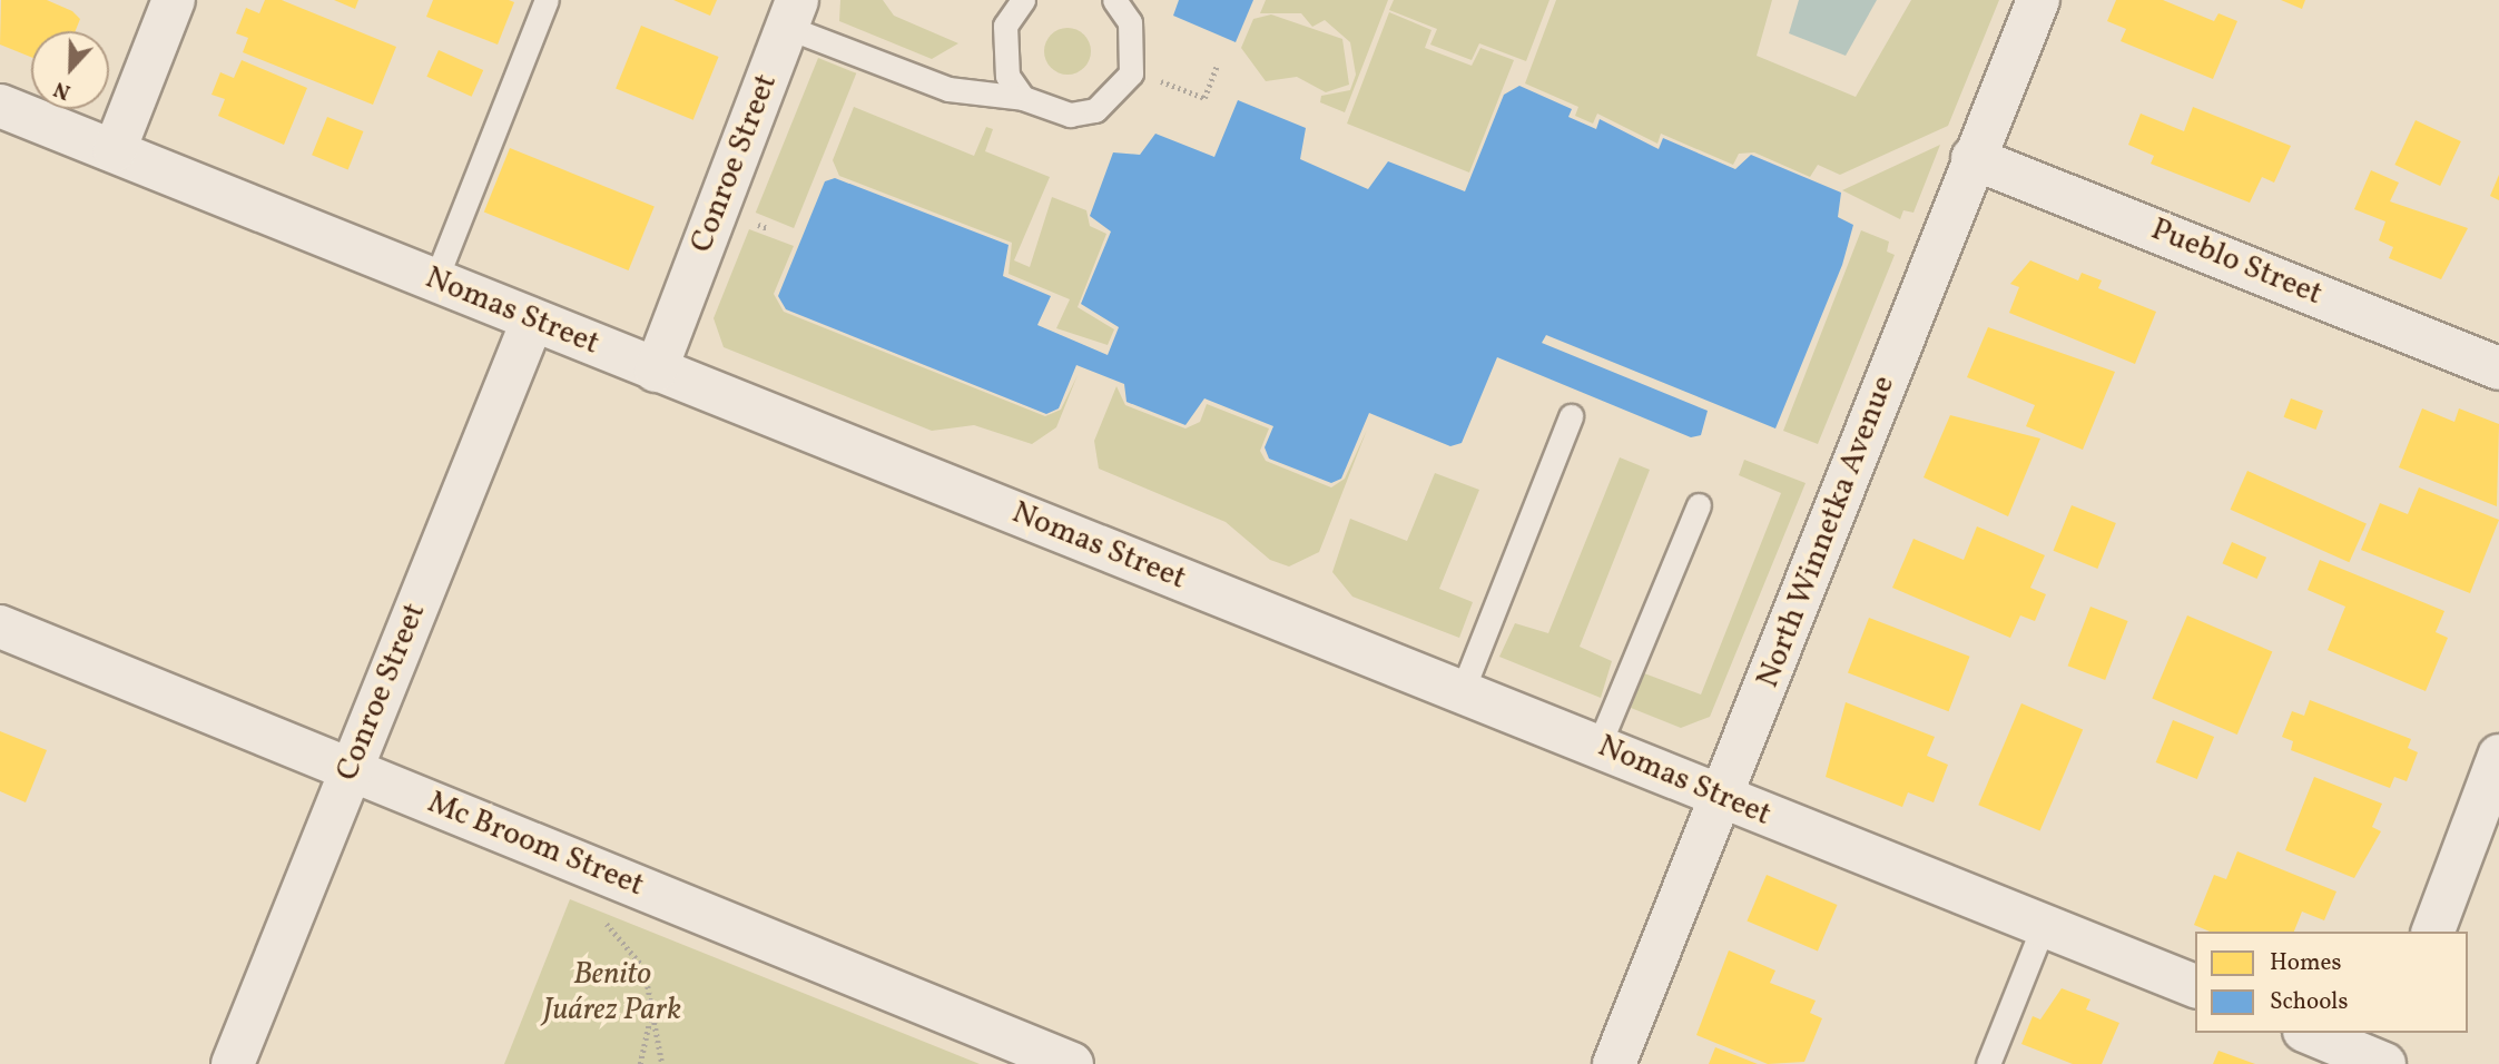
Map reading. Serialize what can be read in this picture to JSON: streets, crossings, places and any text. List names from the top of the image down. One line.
{"streets":{"street":["Conroe Street","Pueblo Street","Nomas Street","North Winnetka Avenue","Mc Broom Street"]},"crossings":[["Conroe Street","Nomas Street"],["Conroe Street","Mc Broom Street"],["Pueblo Street","North Winnetka Avenue"],["Nomas Street","North Winnetka Avenue"]],"parks":["Benito Juárez Park"],"legend":["Homes","Schools"],"north":"bottom"}
